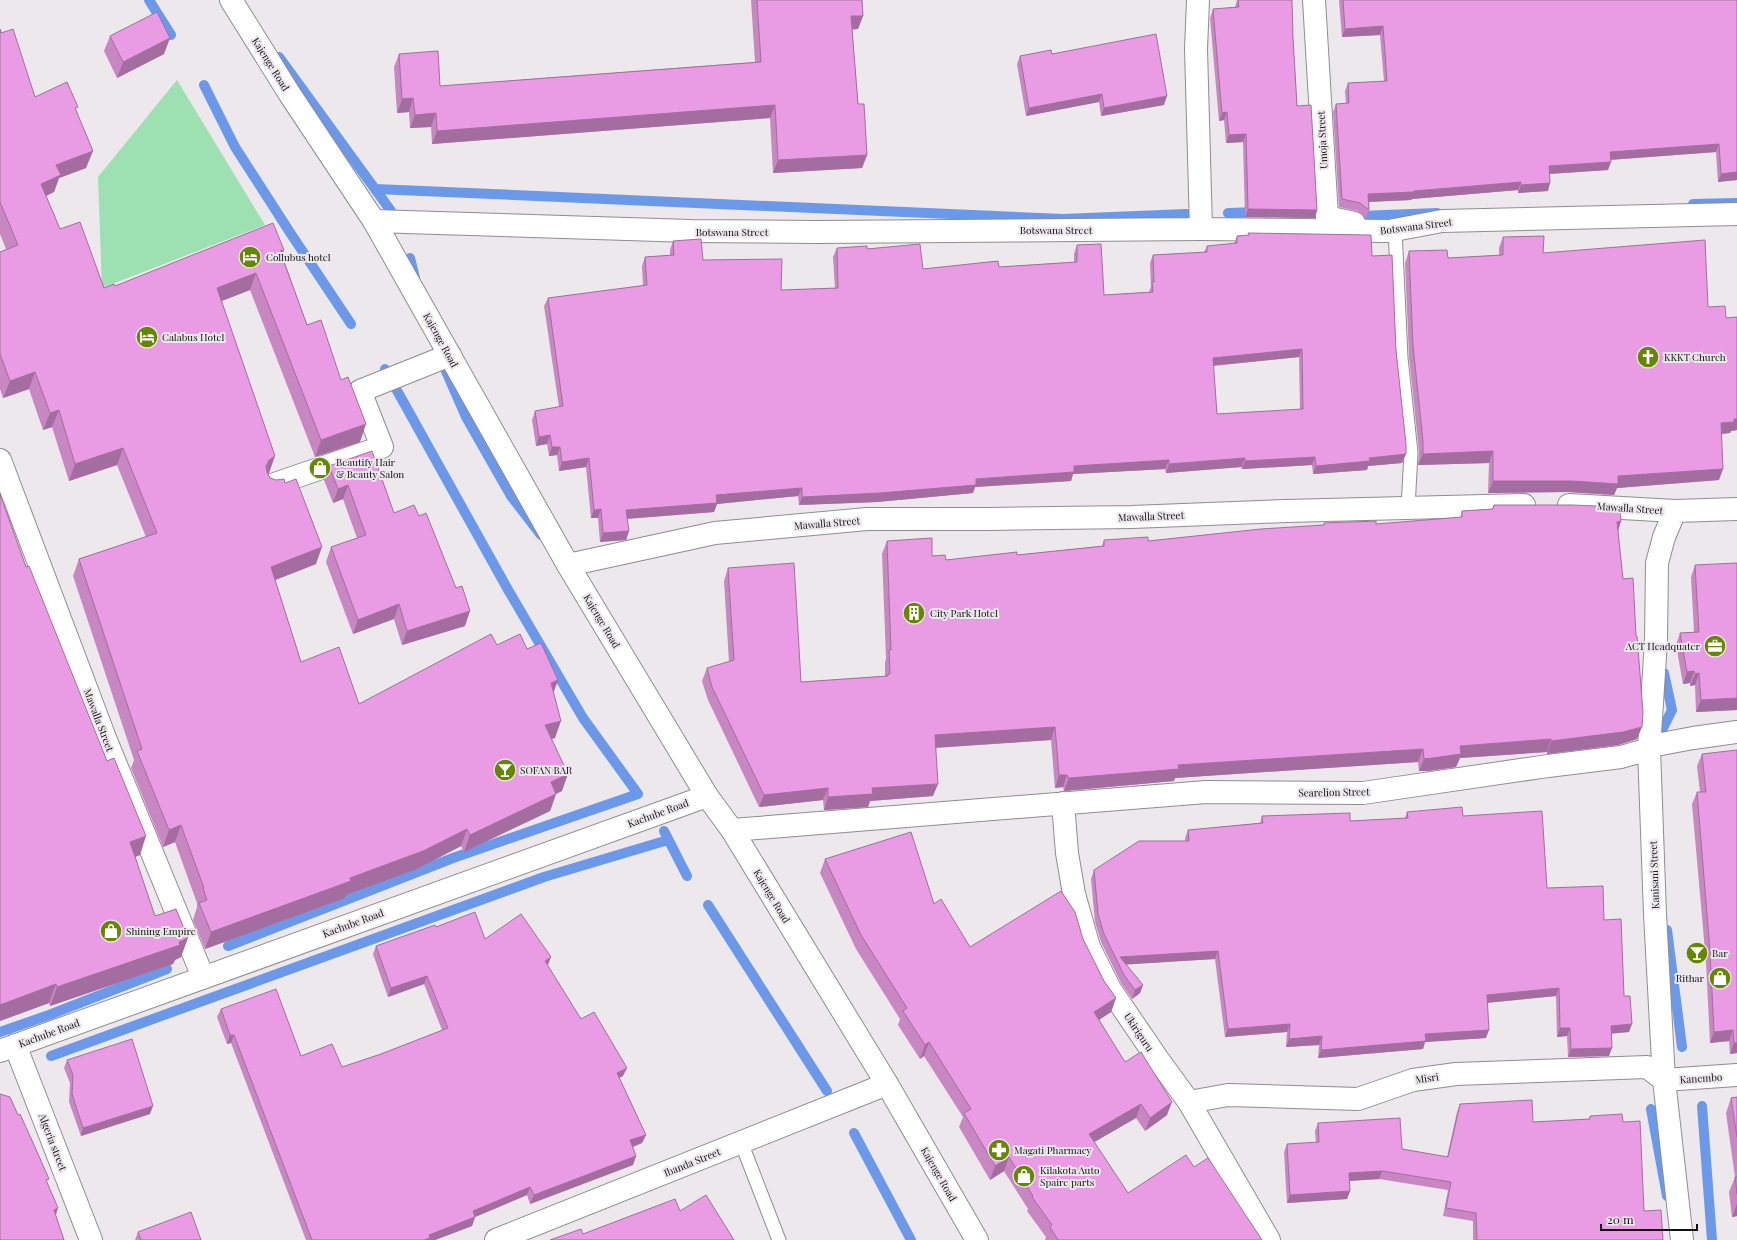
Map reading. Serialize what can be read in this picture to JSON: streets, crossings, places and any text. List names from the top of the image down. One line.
{"streets":{"street":["Kajenge Road","Umoja Street","Botswana Street","Mawalla Street","Searelion Street","Kachube Road","Kanisani Street","Ukiriguru","Misri","Kanembo","Algeria street","Ibanda Street"]},"crossings":[["Kajenge Road","Botswana Street"],["Kajenge Road","Mawalla Street"],["Kajenge Road","Searelion Street"],["Kajenge Road","Kachube Road"],["Kajenge Road","Ibanda Street"],["Umoja Street","Botswana Street"],["Mawalla Street","Kachube Road"],["Mawalla Street","Kanisani Street"],["Searelion Street","Kanisani Street"],["Searelion Street","Ukiriguru"],["Kachube Road","Algeria street"],["Kanisani Street","Misri"],["Kanisani Street","Kanembo"],["Ukiriguru","Misri"],["Misri","Kanembo"]],"places":{"hotel":["Collubus hotel","Calabus Hotel"],"church":["KKKT Church"],"shop":["Beautify Hair & Beauty Salon","Shining Empire","Rithar","Kilakota Auto Spaire parts"],"building":["City Park Hotel"],"office":["ACT Headquater"],"bar":["SOFAN BAR","Bar"],"pharmacy":["Magati Pharmacy"]},"scale_bar":"20 m"}
